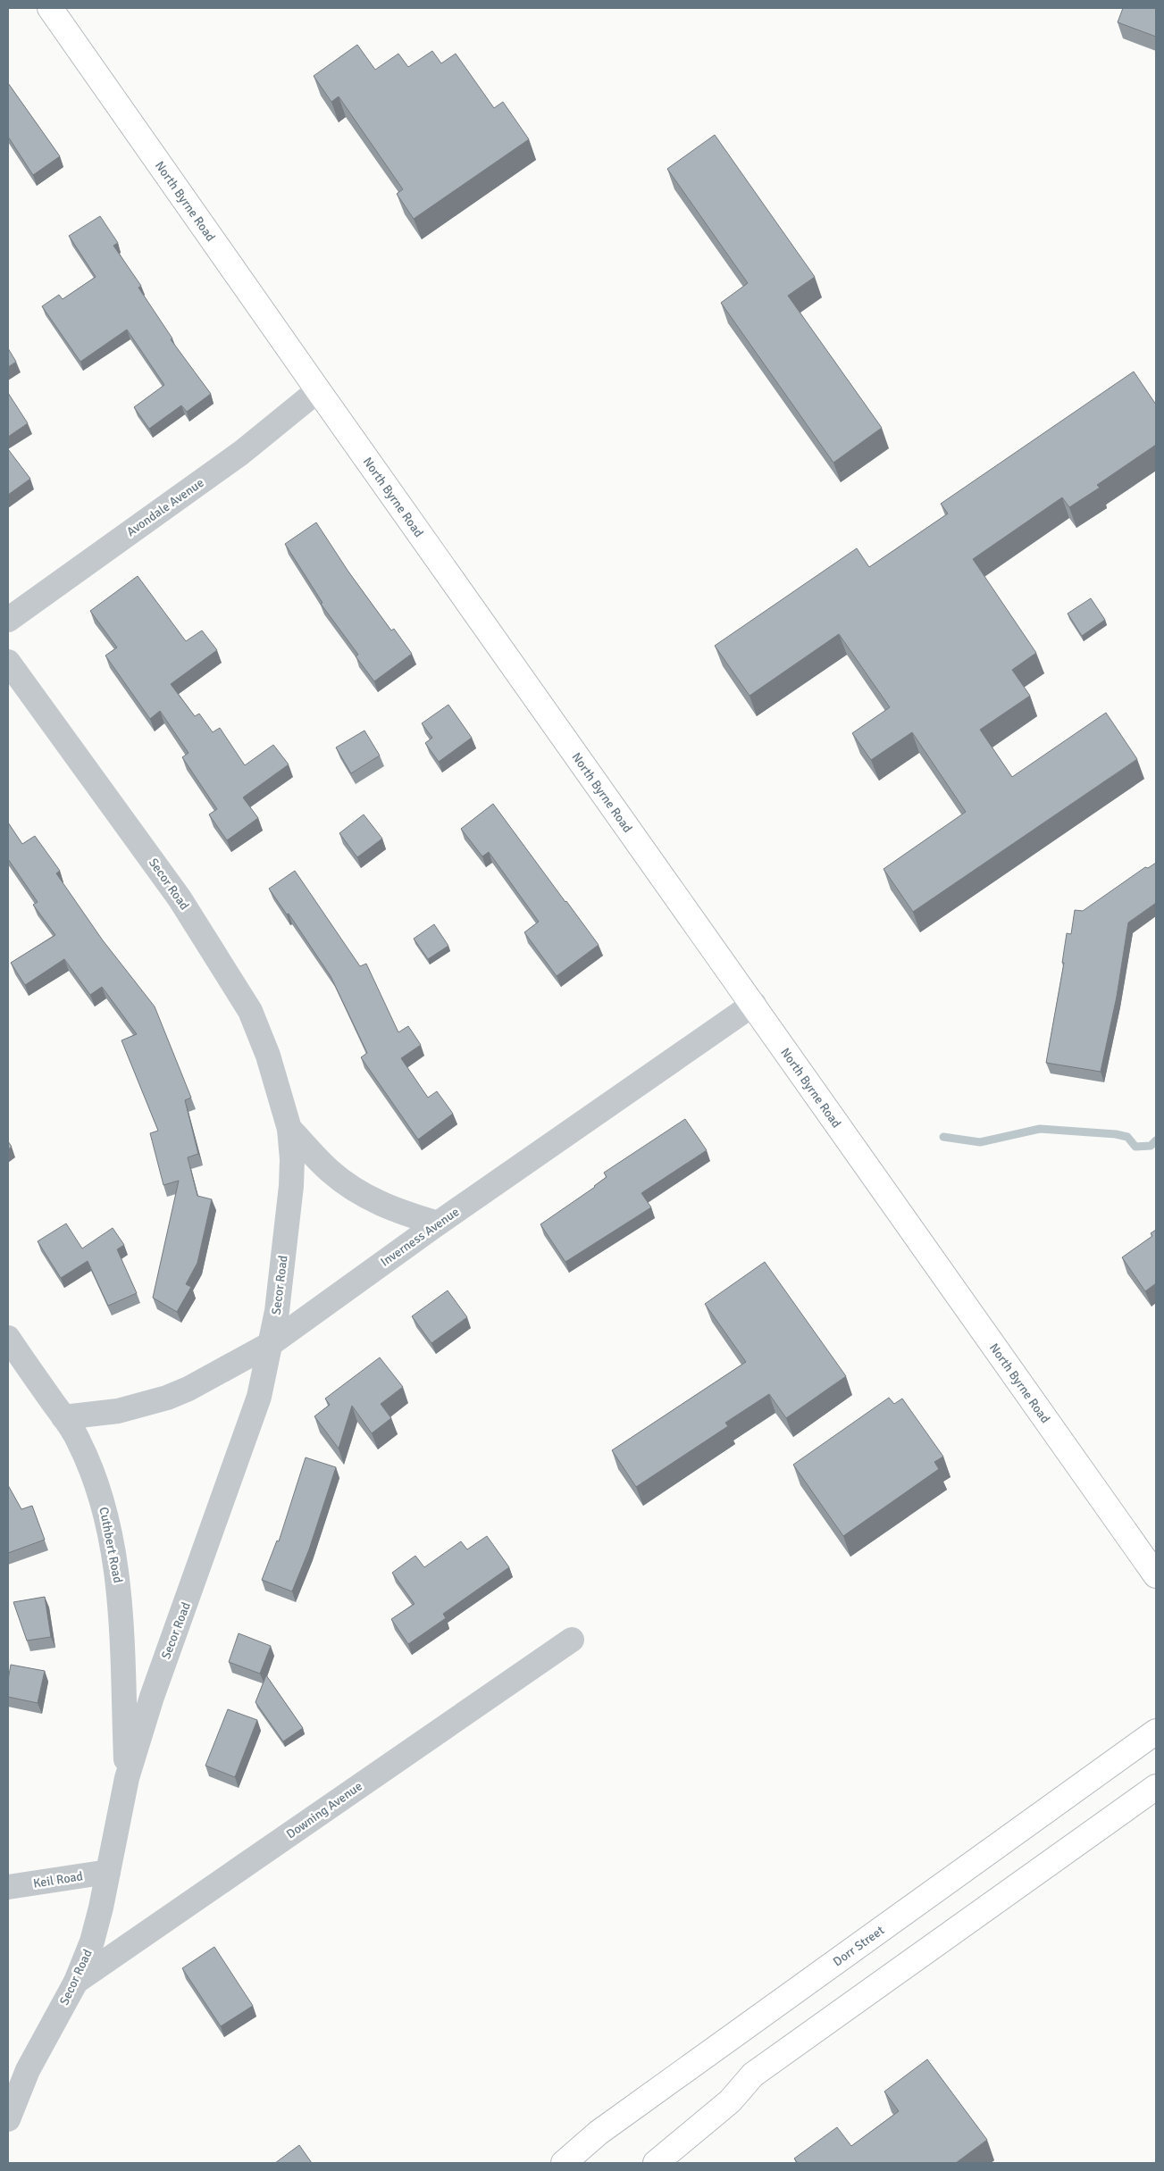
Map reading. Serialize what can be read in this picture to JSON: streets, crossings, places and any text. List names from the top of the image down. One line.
{"streets":{"main road":["North Byrne Road","Dorr Street"],"street":["Avondale Avenue","Secor Road","Inverness Avenue","Cuthbert Road","Downing Avenue","Keil Road"]},"crossings":[["North Byrne Road","Avondale Avenue"],["North Byrne Road","Inverness Avenue"],["Secor Road","Inverness Avenue"],["Secor Road","Cuthbert Road"],["Secor Road","Downing Avenue"],["Secor Road","Keil Road"],["Inverness Avenue","Cuthbert Road"]]}
